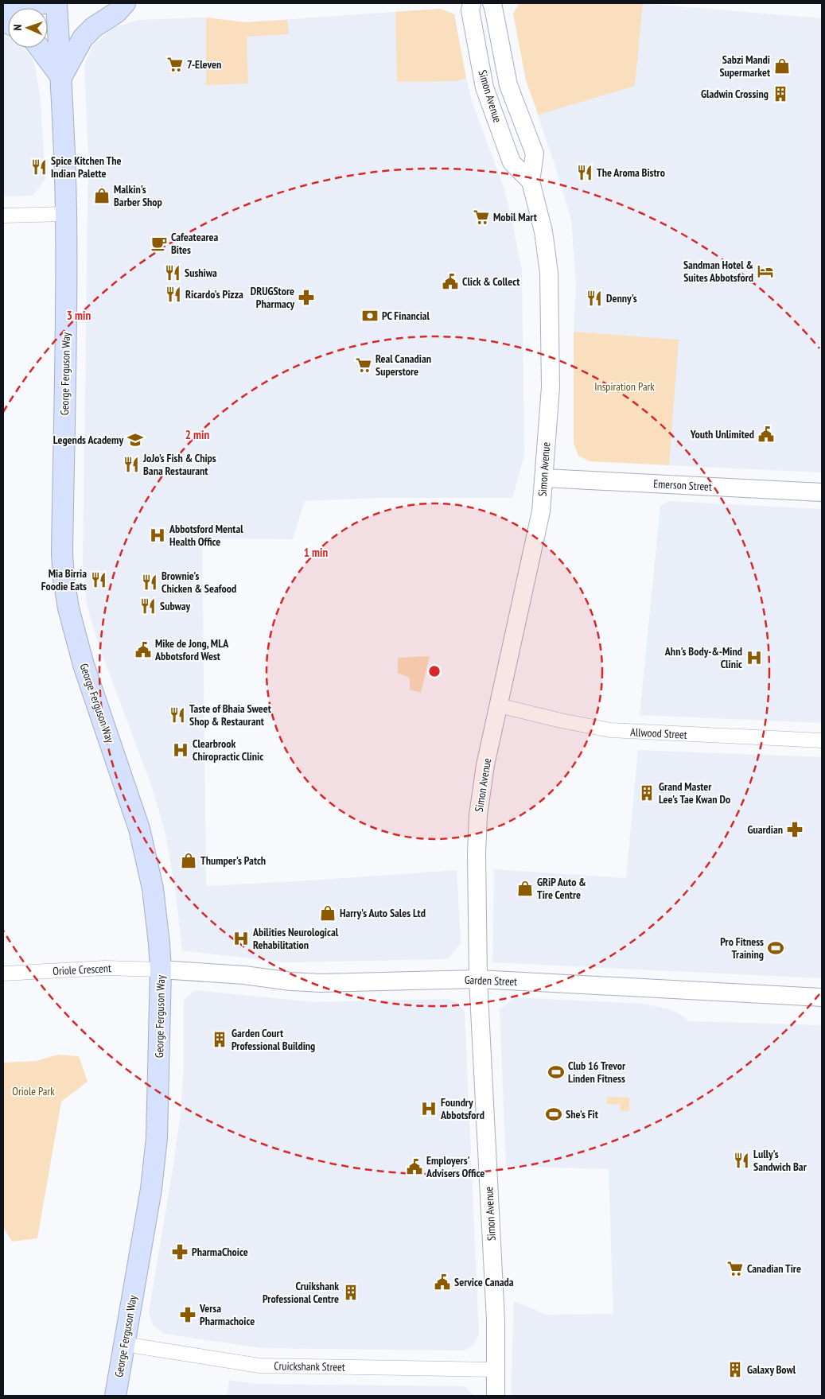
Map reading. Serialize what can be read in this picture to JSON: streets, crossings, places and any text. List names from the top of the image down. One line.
{"streets":{"main road":["George Ferguson Way"],"street":["Simon Avenue","Emerson Street","Allwood Street","Oriole Crescent","Garden Street","Cruickshank Street"]},"crossings":[["Simon Avenue","Emerson Street"],["Simon Avenue","Allwood Street"],["Simon Avenue","Garden Street"],["Simon Avenue","Cruickshank Street"],["George Ferguson Way","Oriole Crescent"],["George Ferguson Way","Garden Street"],["George Ferguson Way","Cruickshank Street"],["Oriole Crescent","Garden Street"]],"parks":["Inspiration Park","Oriole Park"],"places":{"supermarket":["7-Eleven","Mobil Mart","Real Canadian Superstore","Canadian Tire"],"shop":["Sabzi Mandi Supermarket","Malkin's Barber Shop","Thumper's Patch","GRiP Auto & Tire Centre","Harry's Auto Sales Ltd"],"building":["Gladwin Crossing","Grand Master Lee's Tae Kwan Do","Garden Court Professional Building","Cruikshank Professional Centre","Galaxy Bowl"],"restaurant":["Spice Kitchen The Indian Palette","The Aroma Bistro","Sushiwa","Ricardo's Pizza","Denny's","JoJo's Fish & Chips Bana Restaurant","Mia Birria Foodie Eats","Brownie's Chicken & Seafood","Subway","Taste of Bhaia Sweet Shop & Restaurant","Lully's Sandwich Bar"],"cafe":["Cafeatearea Bites"],"hotel":["Sandman Hotel & Suites Abbotsford"],"public building":["Click & Collect","Youth Unlimited","Mike de Jong, MLA Abbotsford West","Employers' Advisers Office","Service Canada"],"pharmacy":["DRUGStore Pharmacy","Guardian","PharmaChoice","Versa Pharmachoice"],"bank":["PC Financial"],"school or university":["Legends Academy"],"hospital":["Abbotsford Mental Health Office","Ahn's Body-&-Mind Clinic","Clearbrook Chiropractic Clinic","Abilities Neurological Rehabilitation","Foundry Abbotsford"],"sports":["Pro Fitness Training","Club 16 Trevor Linden Fitness","She's Fit"]},"north":"left","rings":["3 min","2 min","1 min"]}
